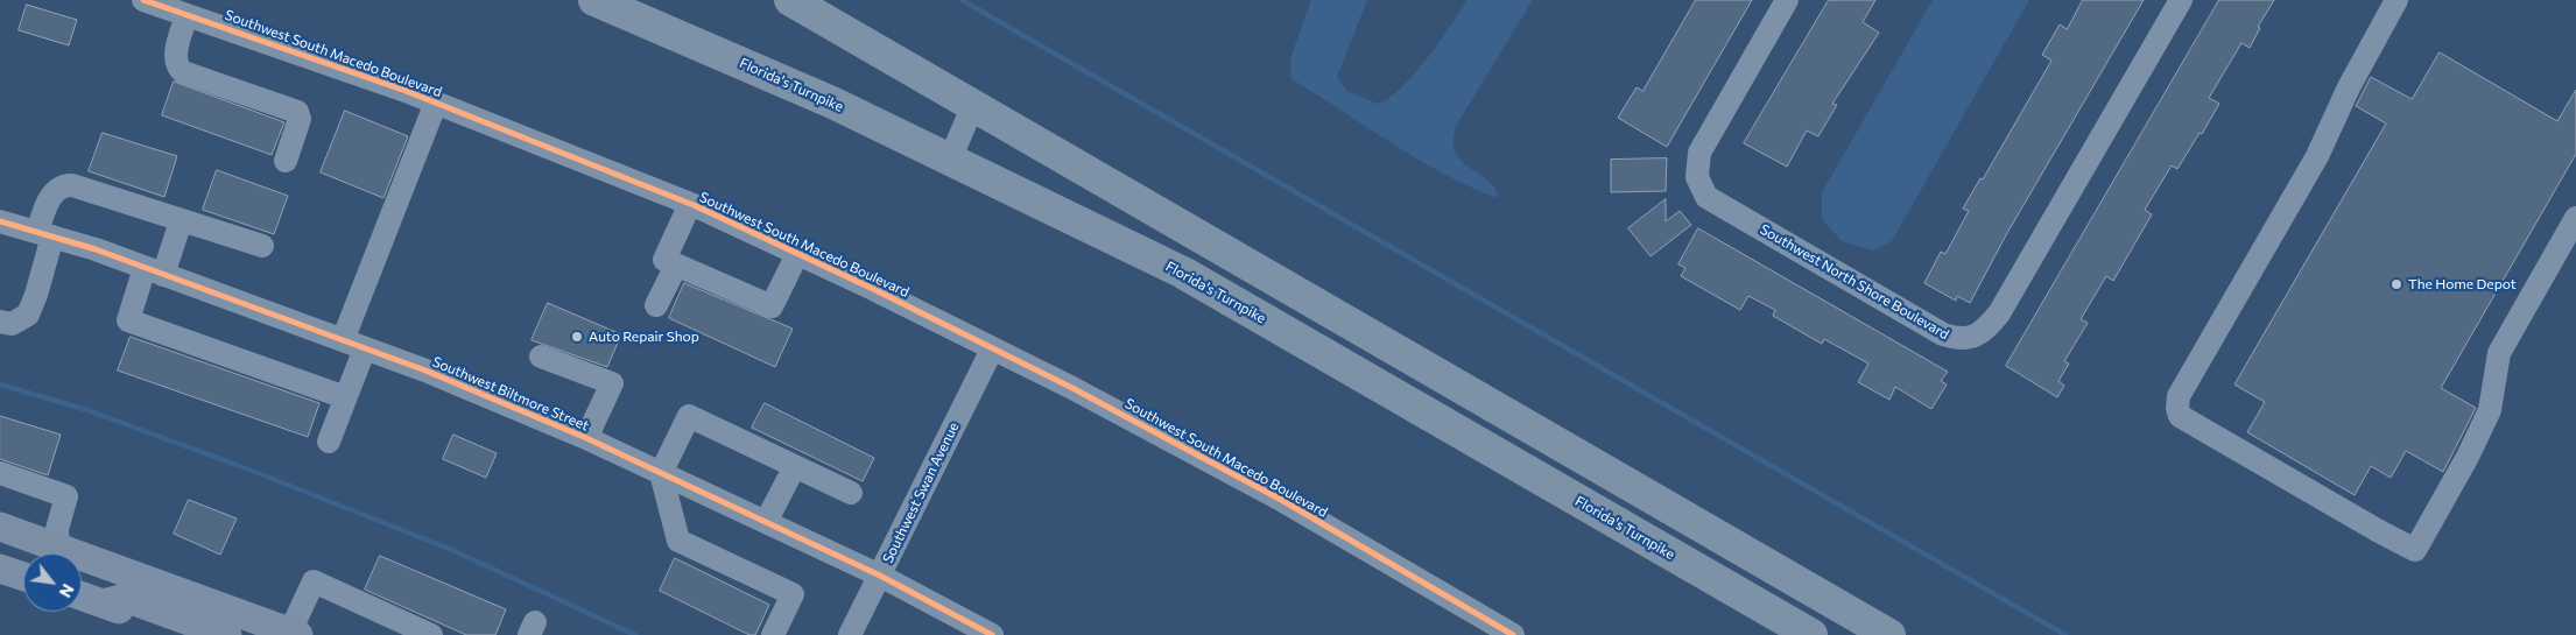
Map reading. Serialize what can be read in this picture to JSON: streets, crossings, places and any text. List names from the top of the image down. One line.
{"streets":{"highway":["Florida's Turnpike"],"street":["Southwest South Macedo Boulevard","Southwest North Shore Boulevard","Southwest Biltmore Street","Southwest Swan Avenue"]},"crossings":[["Southwest South Macedo Boulevard","Southwest Swan Avenue"],["Southwest Biltmore Street","Southwest Swan Avenue"]],"places":["The Home Depot","Auto Repair Shop"],"north":"bottom right"}
